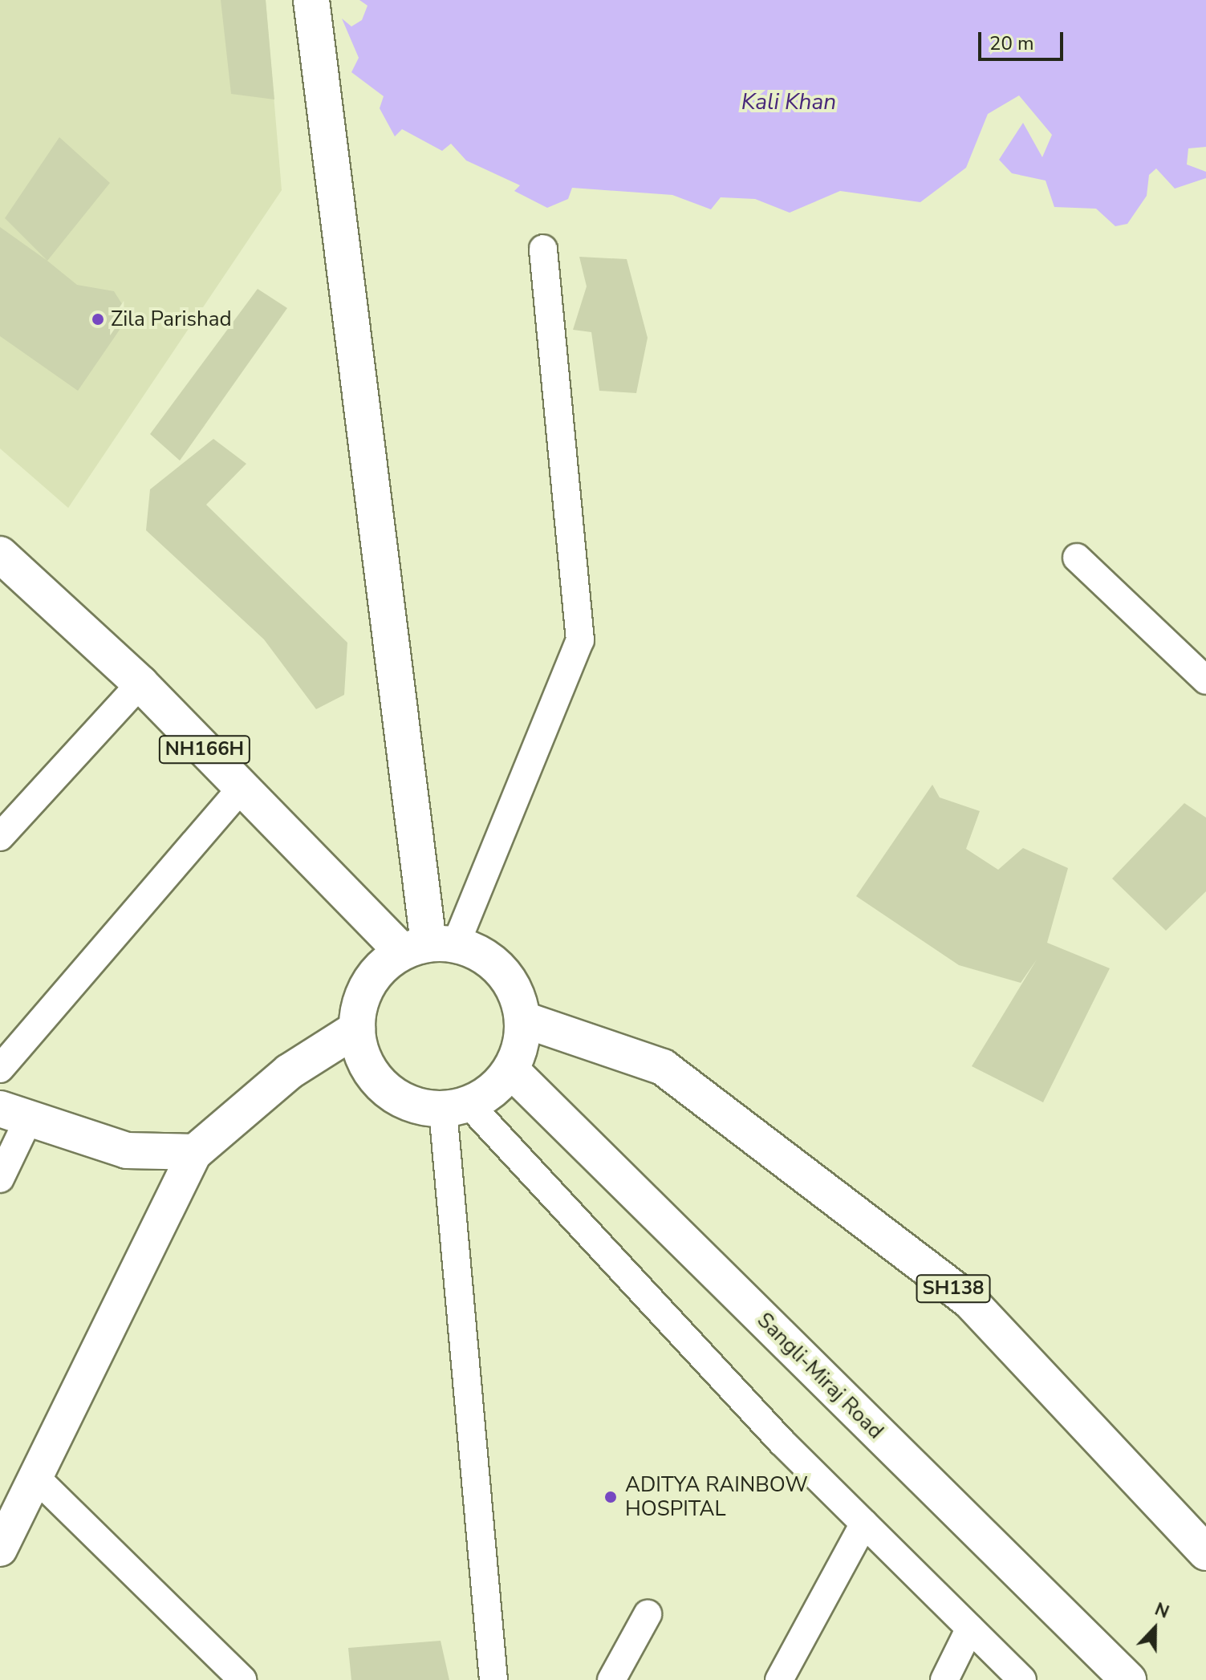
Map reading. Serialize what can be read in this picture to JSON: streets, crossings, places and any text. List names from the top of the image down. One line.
{"streets":{"main road":["NH166H","SH138","Sangli-Miraj Road"]},"crossings":[["NH166H","SH138"],["NH166H","Sangli-Miraj Road"],["SH138","Sangli-Miraj Road"]],"water":["Kali Khan"],"places":["Zila Parishad","ADITYA RAINBOW HOSPITAL"],"scale_bar":"20 m","north":"top"}
